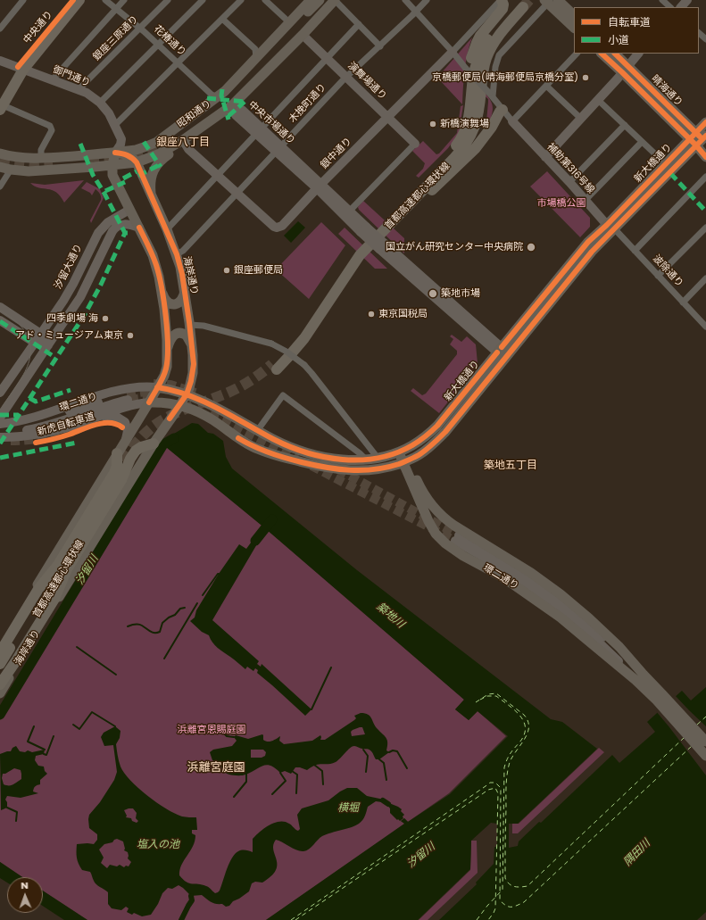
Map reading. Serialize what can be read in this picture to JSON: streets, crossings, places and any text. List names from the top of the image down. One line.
{"streets":{"highway":["中央通り","首都高速都心環状線"],"main road":["御門通り","演舞場通り","晴海通り","昭和通り","中央市場通り","銀中通り","新大橋通り","補助第316号線","汐留大通り","海岸通り","環二通り"],"street":["銀座三原通り","花椿通り","木挽町通り","波除通り"],"cycle path":["新虎自転車道"]},"crossings":[["中央通り","御門通り"],["銀座三原通り","花椿通り"],["銀座三原通り","御門通り"],["花椿通り","昭和通り"],["御門通り","昭和通り"],["演舞場通り","木挽町通り"],["演舞場通り","昭和通り"],["演舞場通り","銀中通り"],["晴海通り","新大橋通り"],["木挽町通り","中央市場通り"],["木挽町通り","銀中通り"],["木挽町通り","海岸通り"],["昭和通り","中央市場通り"],["昭和通り","銀中通り"],["昭和通り","海岸通り"],["中央市場通り","銀中通り"],["新大橋通り","補助第316号線"],["新大橋通り","波除通り"],["新大橋通り","海岸通り"],["新大橋通り","環二通り"],["補助第316号線","波除通り"]],"districts":["銀座八丁目","築地五丁目","浜離宮庭園"],"water":["汐留川","築地川","横堀","塩入の池","隅田川"],"parks":["市場橋公園","浜離宮恩賜庭園"],"places":["京橋郵便局(晴海郵便局京橋分室)","新橋演舞場","国立がん研究センター中央病院","銀座郵便局","築地市場","東京国税局","四季劇場 海","アド・ミュージアム東京"],"legend":["自転車道","小道"],"north":"top"}
